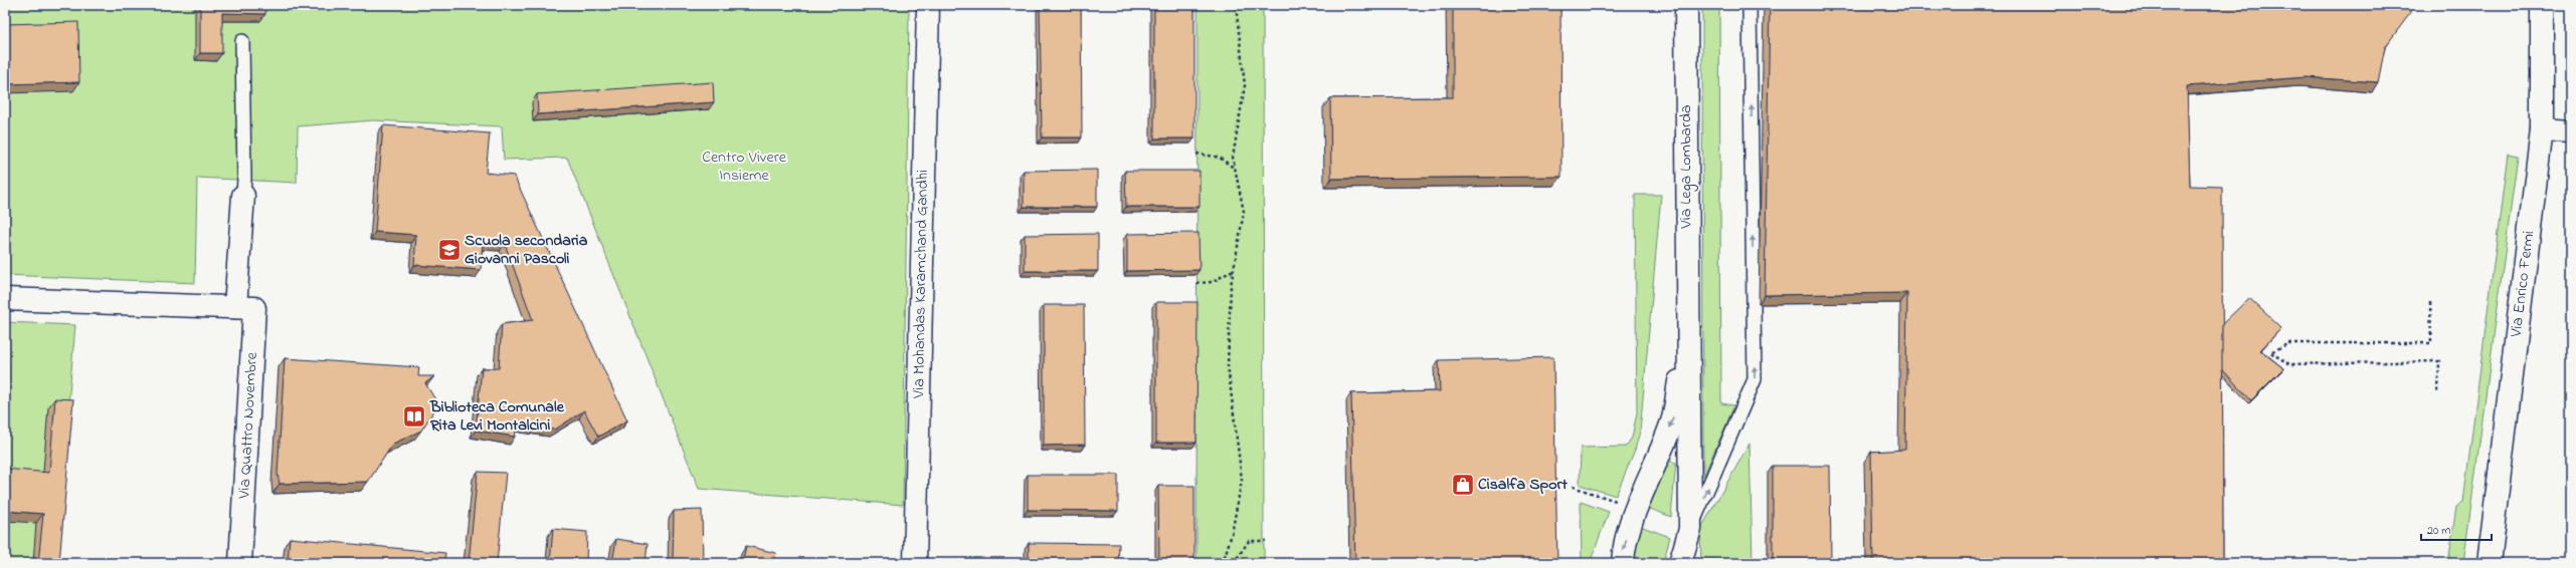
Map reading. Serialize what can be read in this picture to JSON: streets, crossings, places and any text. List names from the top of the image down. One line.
{"streets":{"street":["Via Lega Lombarda","Via Mohandas Karamchand Gandhi","Via Enrico Fermi","Via Quattro Novembre"]},"parks":["Centro Vivere Insieme"],"places":{"school or university":["Scuola secondaria Giovanni Pascoli"],"library":["Biblioteca Comunale Rita Levi Montalcini"],"shop":["Cisalfa Sport"]},"scale_bar":"20 m"}
